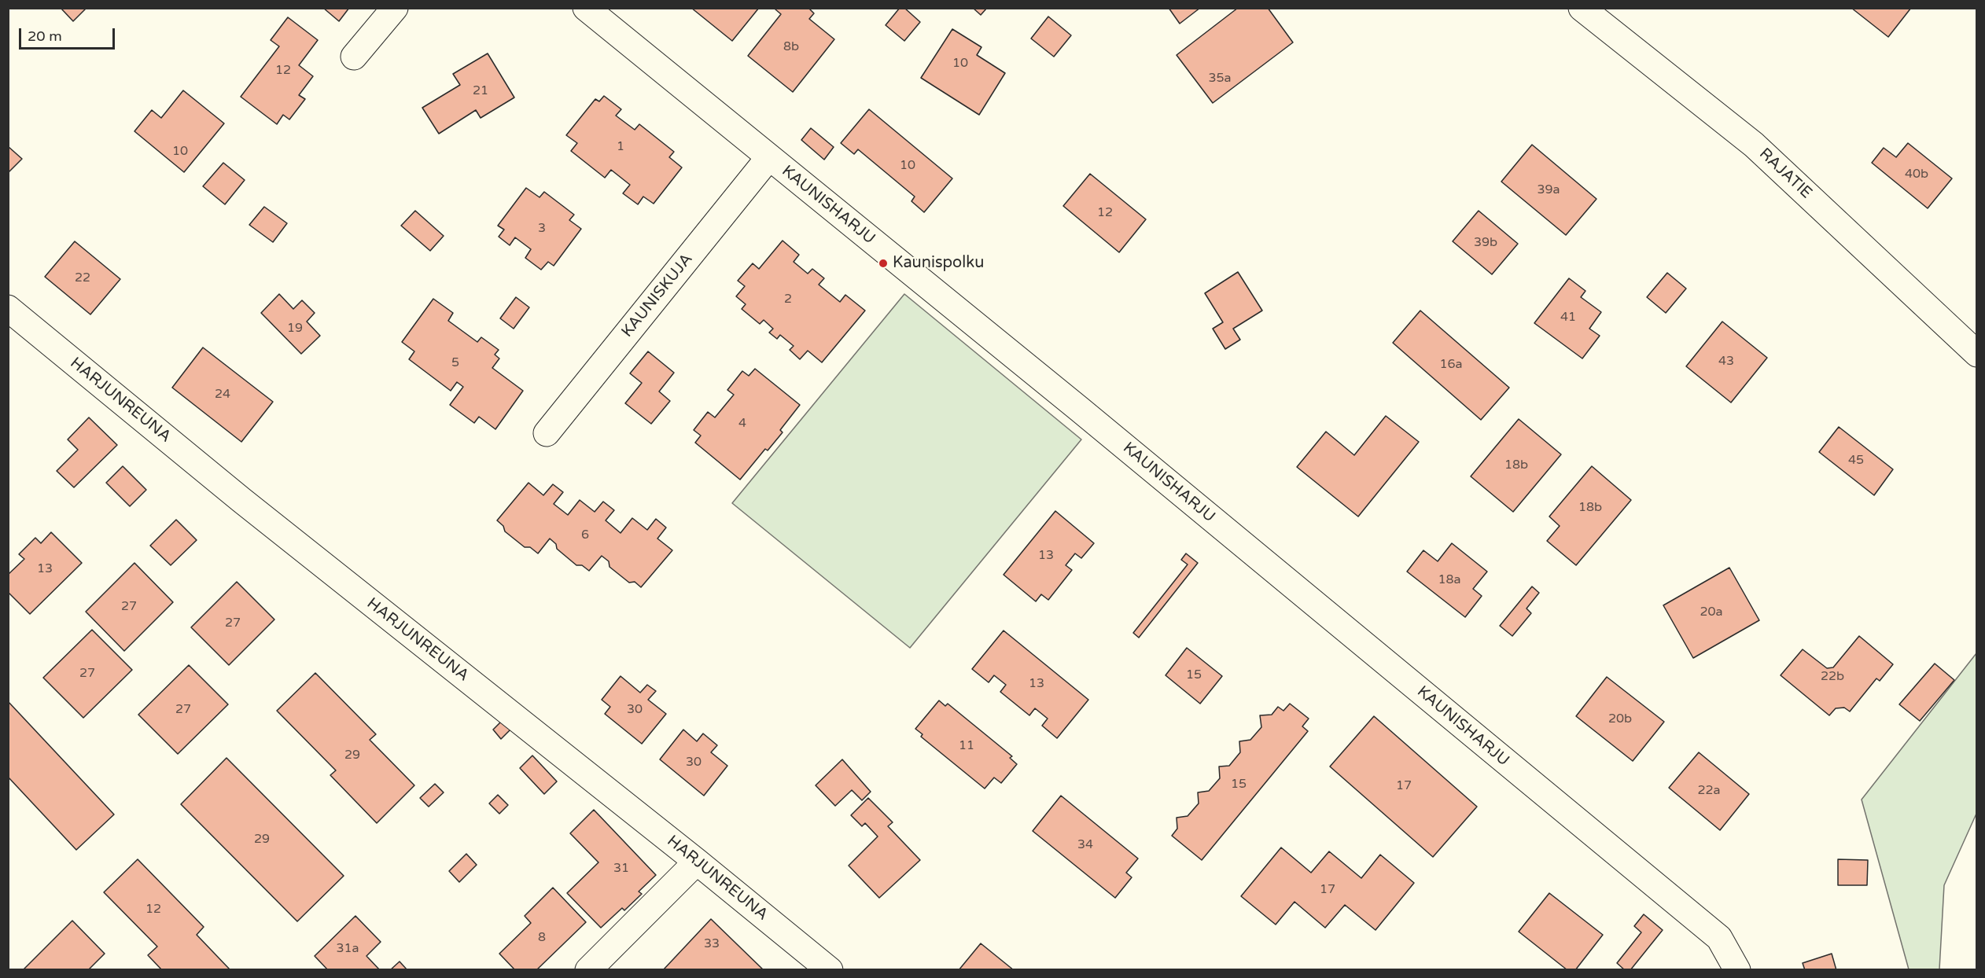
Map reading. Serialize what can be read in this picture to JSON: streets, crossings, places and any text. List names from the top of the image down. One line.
{"streets":{"street":["RAJATIE","KAUNISHARJU","KAUNISKUJA","HARJUNREUNA"]},"crossings":[["KAUNISHARJU","KAUNISKUJA"]],"places":["Kaunispolku"],"house_numbers":["8b","10","12","35a","21","1","10","10","40b","39a","12","3","39b","22","2","41","19","43","5","16a","24","4","45","18b","18b","6","13","13","18a","27","20a","27","27","15","22b","13","27","30","20b","11","29","30","15","17","22a","29","34","31","17","12","8","33","31a"],"scale_bar":"20 m"}
